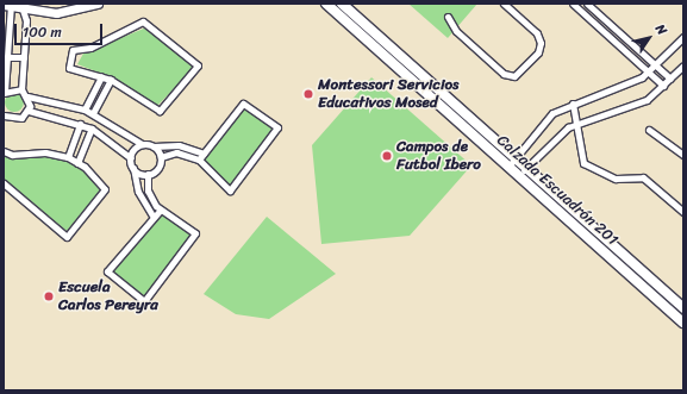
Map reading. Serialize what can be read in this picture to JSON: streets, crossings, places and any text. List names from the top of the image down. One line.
{"streets":{"main road":["Calzada Escuadrón 201"]},"places":["Montessori Servicios Educativos Mosed","Campos de Futbol Ibero","Escuela Carlos Pereyra"],"scale_bar":"100 m","north":"top right"}
